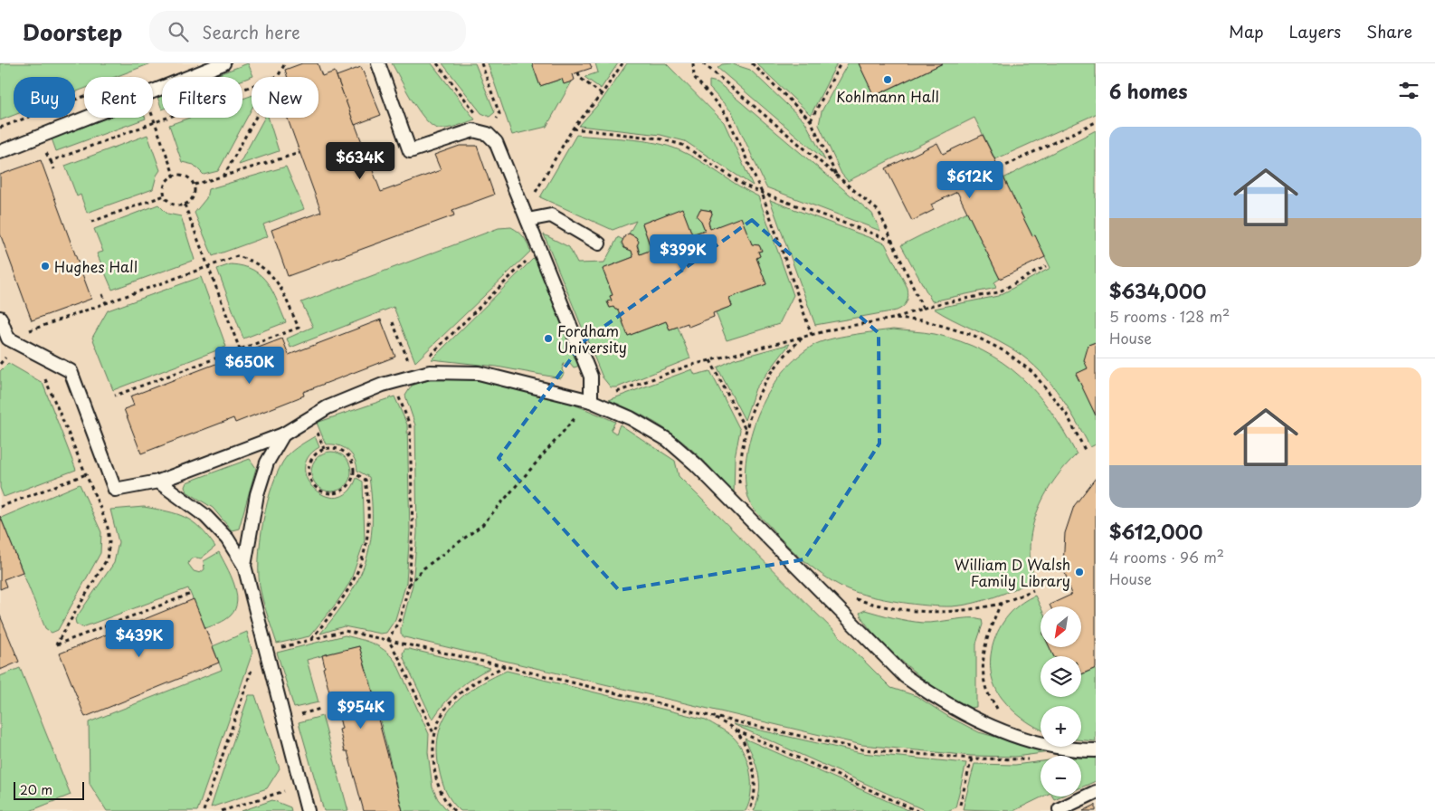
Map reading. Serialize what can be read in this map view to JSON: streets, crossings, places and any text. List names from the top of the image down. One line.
{"places":["Kohlmann Hall","Hughes Hall","Fordham University","William D Walsh Family Library"],"scale_bar":"20 m","north":"bottom left","page":{"header":"Doorstep","search":"Search here","nav":["Map","Layers","Share"],"heading":"6 homes","chip":["Buy","Rent","Filters","New"],"list":[{"name":"$634,000","note":"5 rooms · 128 m² · House"},{"name":"$612,000","note":"4 rooms · 96 m² · House"}],"price":["$634K","$612K","$399K","$650K","$439K","$954K"],"map_buttons":["+","−"],"scale":"20 m"}}
